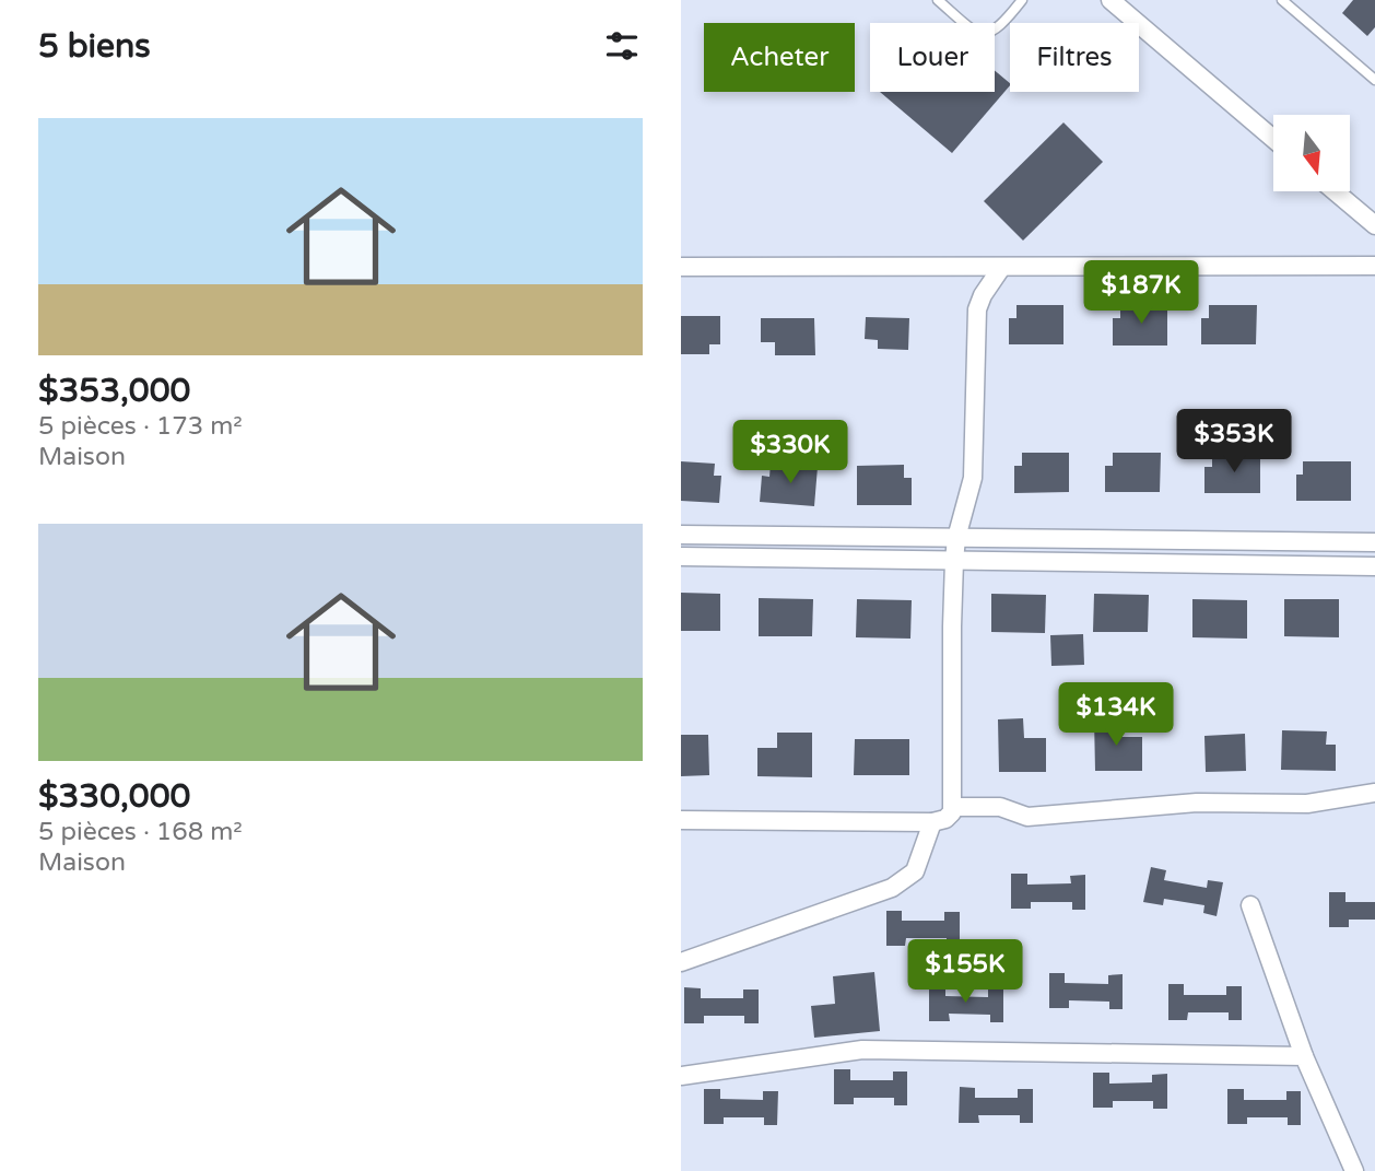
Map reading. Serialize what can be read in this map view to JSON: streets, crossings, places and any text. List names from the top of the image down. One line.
{"north":"bottom","page":{"heading":"5 biens","chip":["Acheter","Louer","Filtres"],"list":[{"name":"$353,000","note":"5 pièces · 173 m² · Maison"},{"name":"$330,000","note":"5 pièces · 168 m² · Maison"}],"price":["$187K","$353K","$330K","$134K","$155K"]}}
